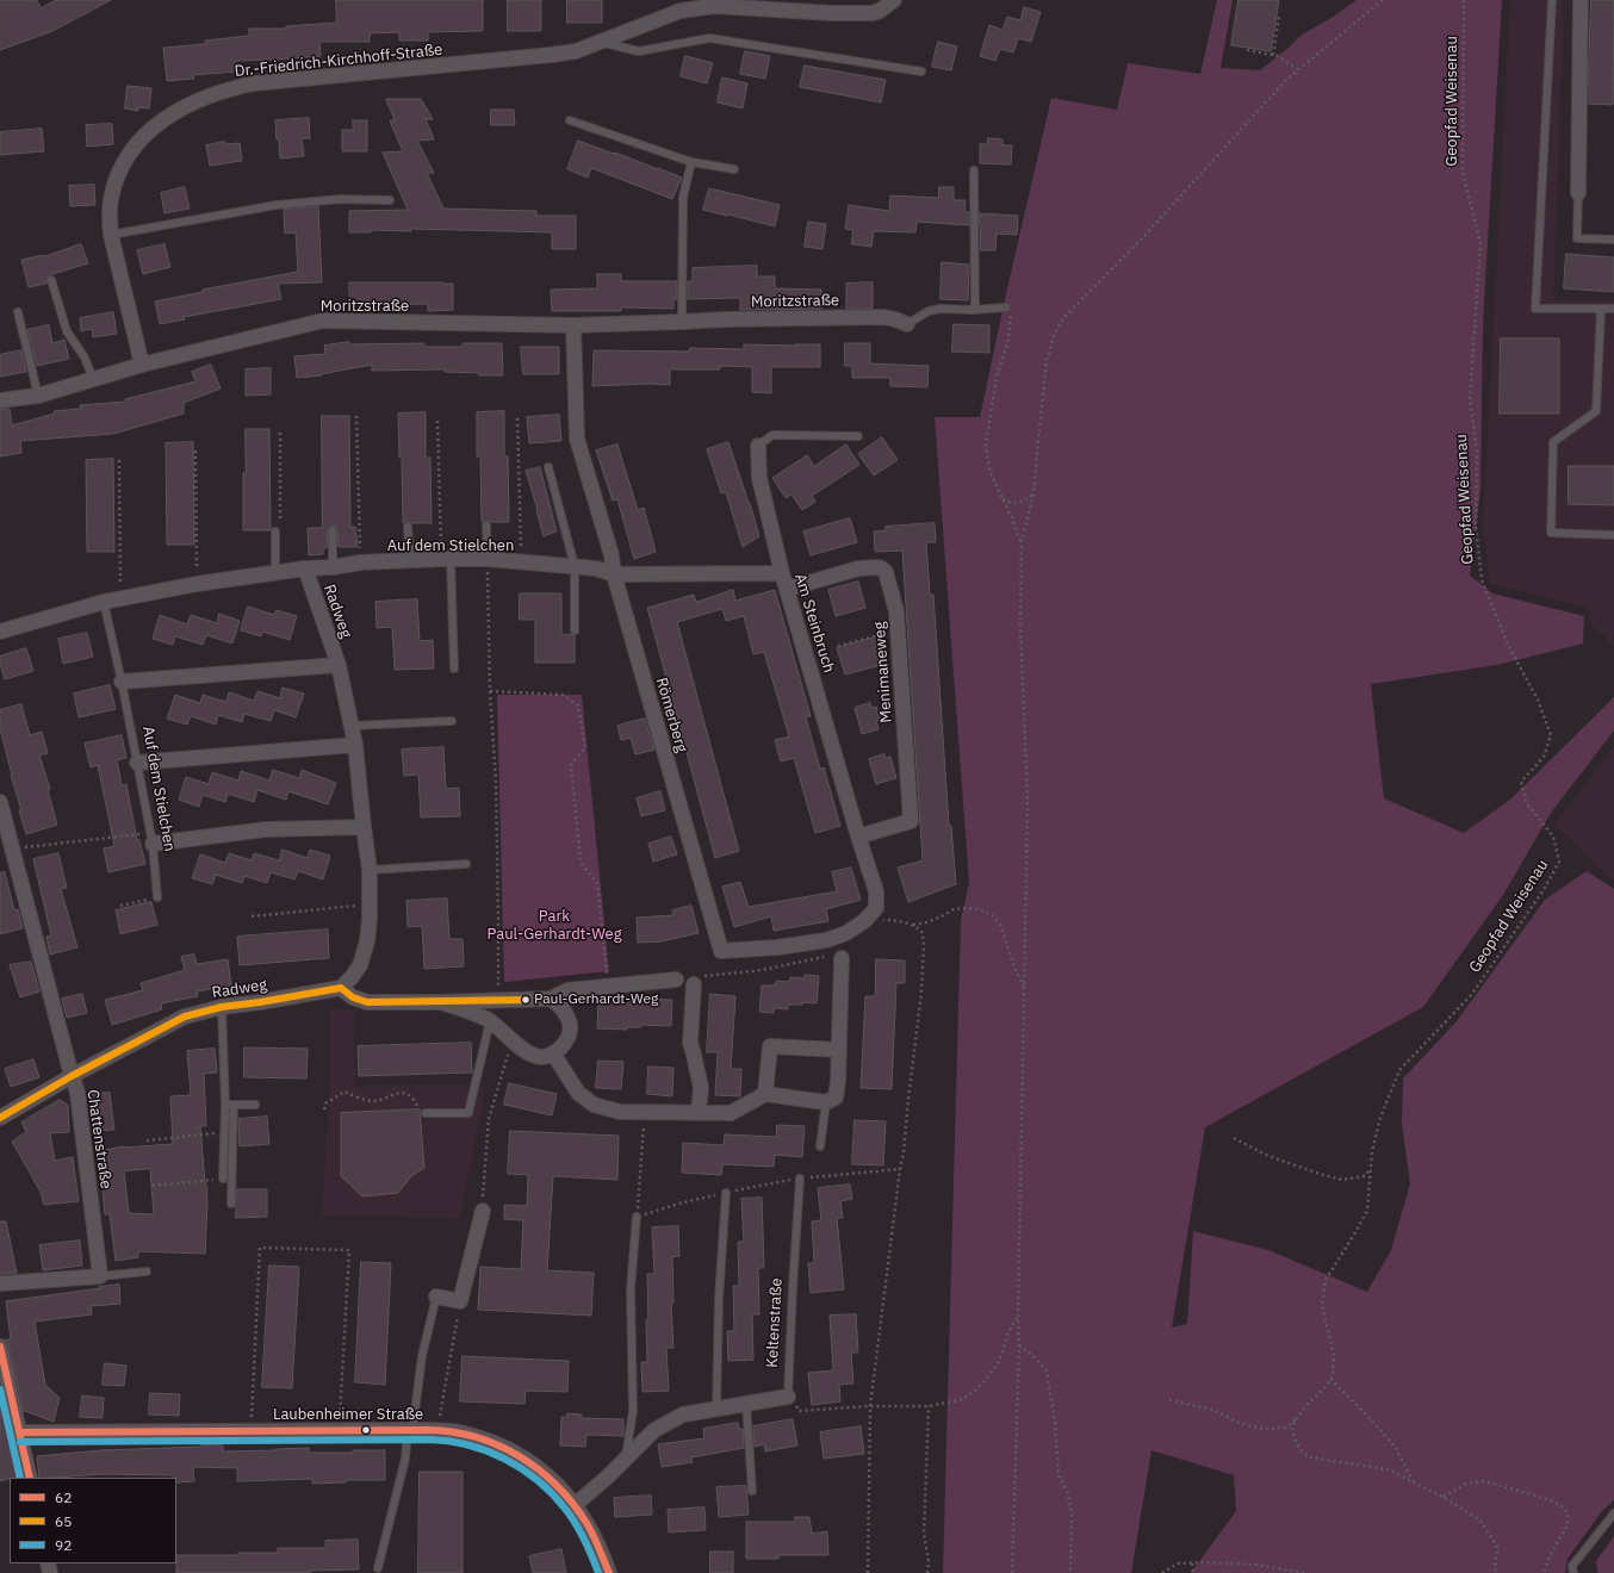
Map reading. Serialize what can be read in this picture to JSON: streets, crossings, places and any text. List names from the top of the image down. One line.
{"streets":{"street":["Dr.-Friedrich-Kirchhoff-Straße","Moritzstraße","Auf dem Stielchen","Radweg","Am Steinbruch","Menimaneweg","Römerberg","Chattenstraße","Laubenheimer Straße"],"lane":["Keltenstraße"],"path":["Geopfad Weisenau"]},"crossings":[["Dr.-Friedrich-Kirchhoff-Straße","Moritzstraße"],["Moritzstraße","Römerberg"],["Auf dem Stielchen","Radweg"],["Auf dem Stielchen","Am Steinbruch"],["Auf dem Stielchen","Römerberg"],["Radweg","Chattenstraße"],["Am Steinbruch","Menimaneweg"],["Am Steinbruch","Römerberg"]],"parks":["Park Paul-Gerhardt-Weg"],"places":["Paul-Gerhardt-Weg"],"lines":["transit line 65","transit line 62","transit line 92"],"legend":["62","65","92"]}
